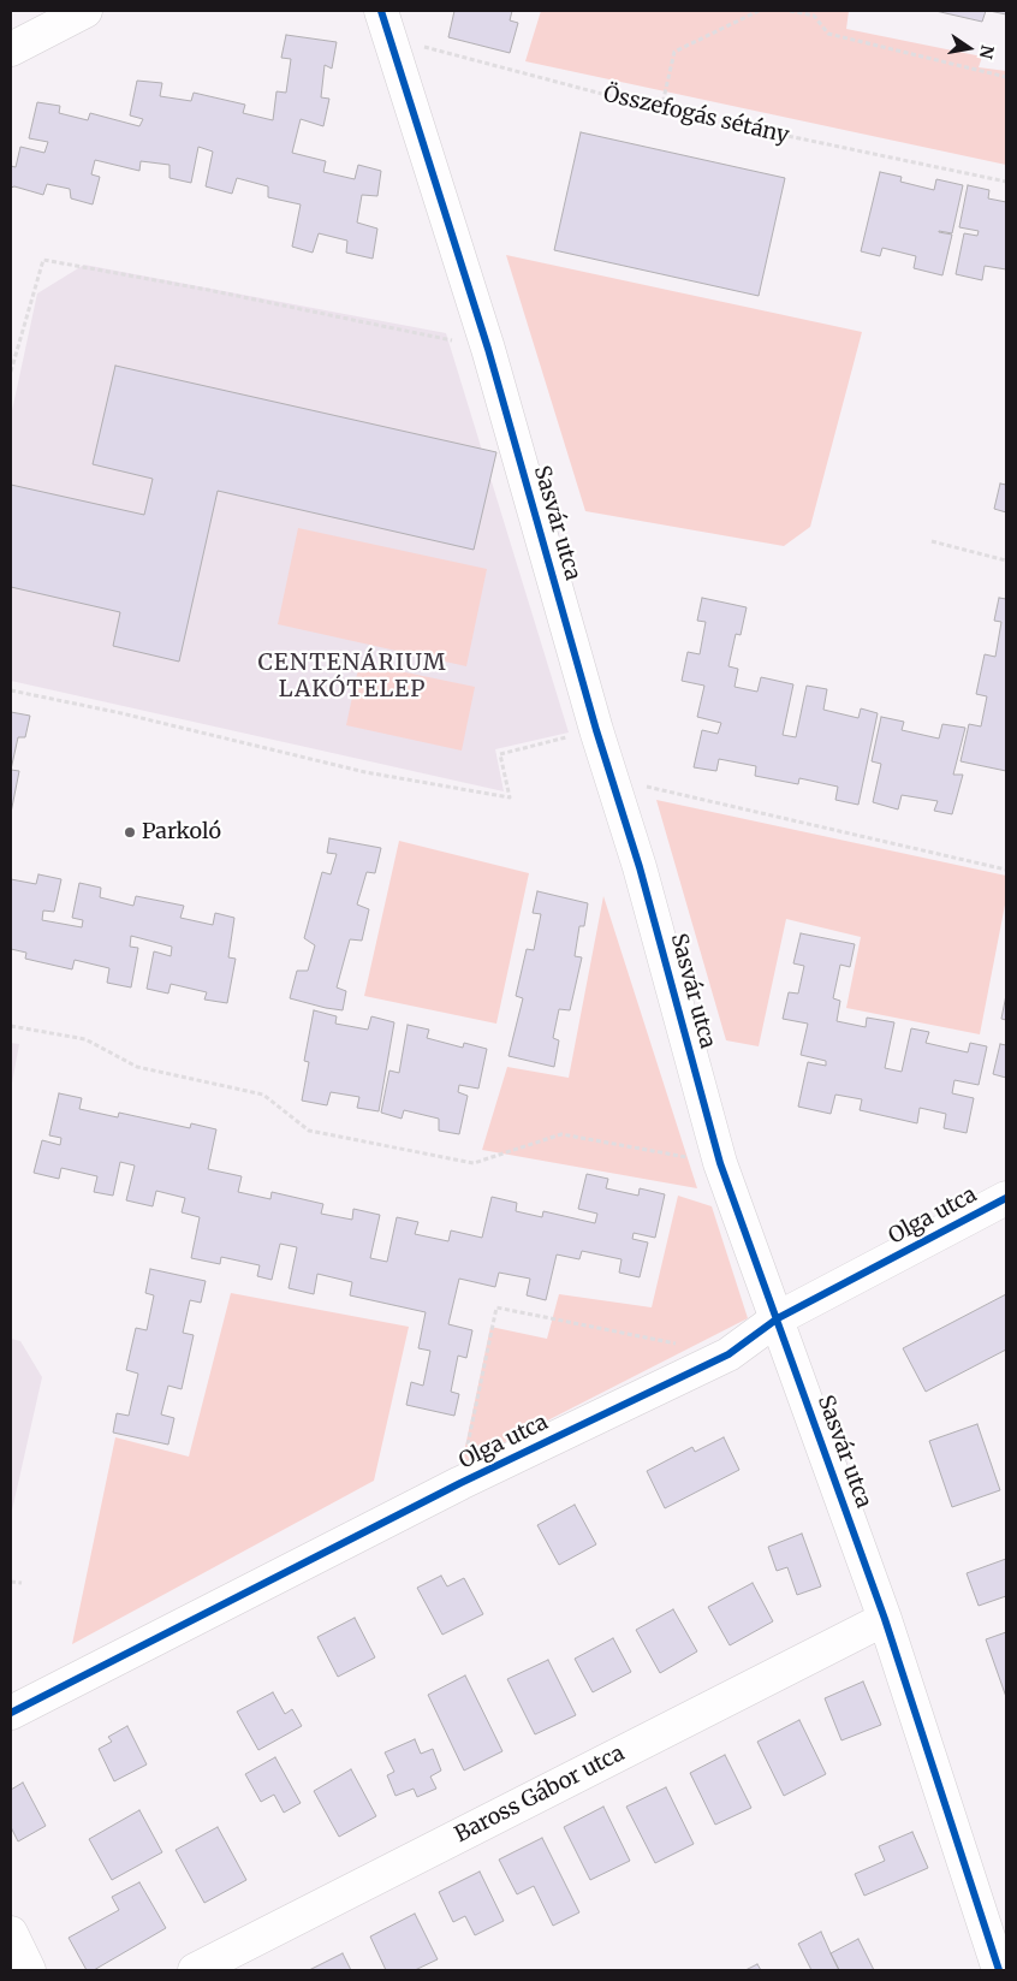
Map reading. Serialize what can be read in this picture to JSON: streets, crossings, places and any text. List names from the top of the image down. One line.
{"streets":{"street":["Sasvár utca","Olga utca","Baross Gábor utca"],"path":["Összefogás sétány"]},"crossings":[["Összefogás sétány","Sasvár utca"],["Sasvár utca","Olga utca"],["Sasvár utca","Baross Gábor utca"]],"districts":["CENTENÁRIUM LAKÓTELEP"],"places":["Parkoló"],"north":"right"}
